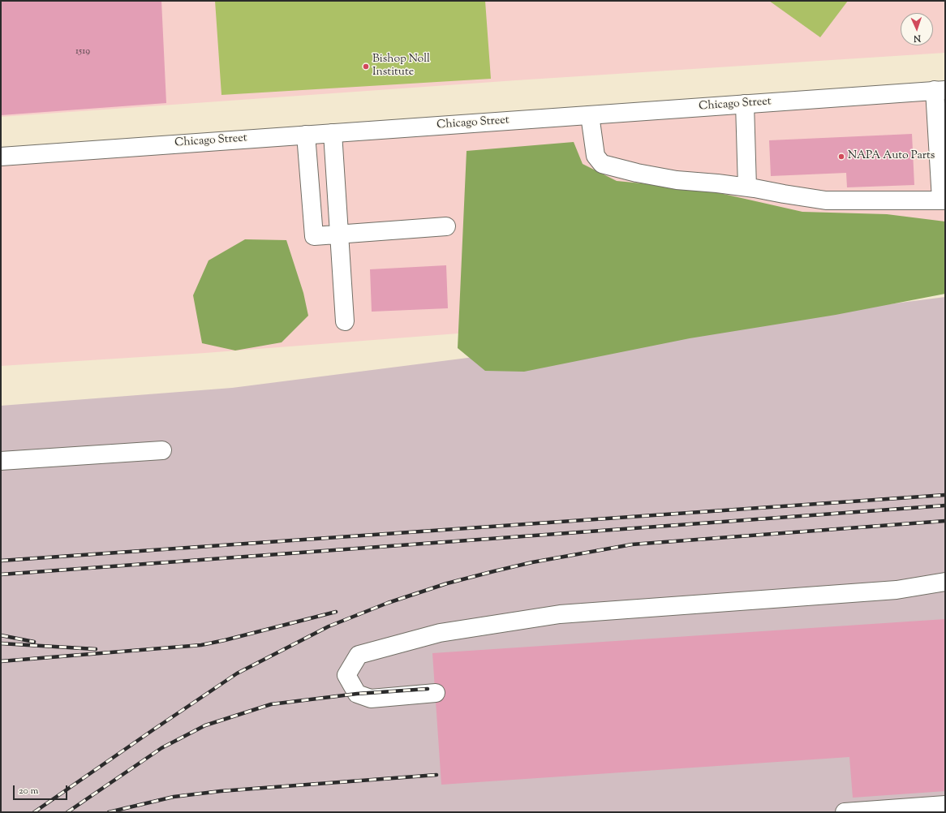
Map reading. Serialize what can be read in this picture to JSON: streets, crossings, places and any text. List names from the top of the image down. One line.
{"streets":{"main road":["Chicago Street"]},"places":["Bishop Noll Institute","NAPA Auto Parts"],"house_numbers":["1519"],"scale_bar":"20 m","north":"bottom"}
